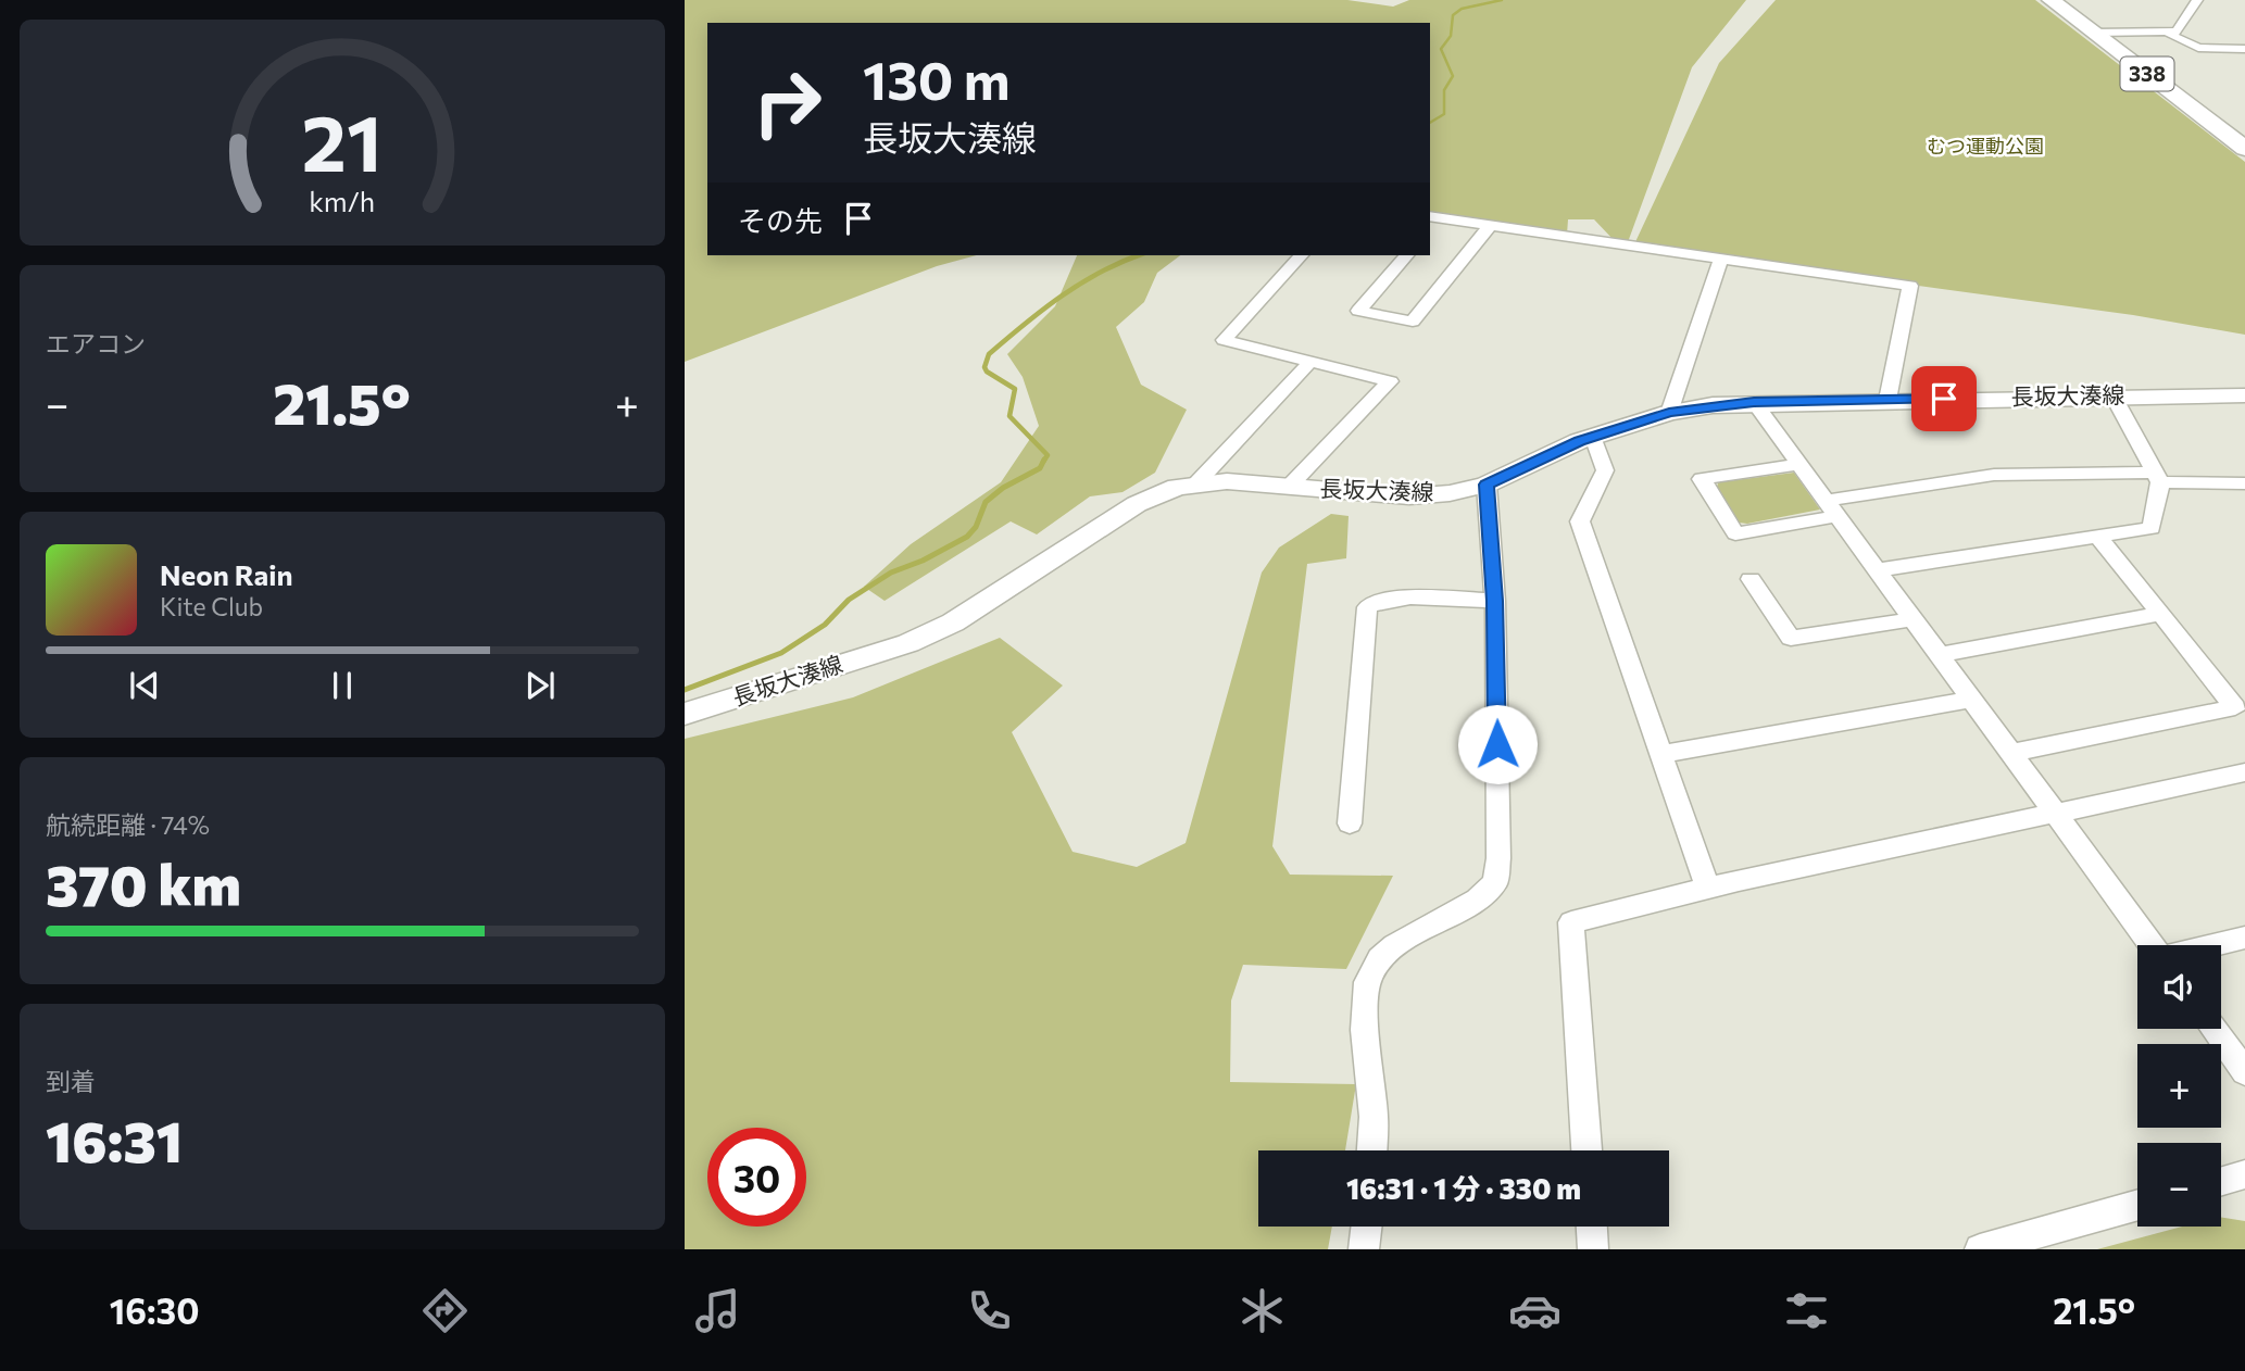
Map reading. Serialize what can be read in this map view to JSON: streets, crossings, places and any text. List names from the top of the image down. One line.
{"streets":{"highway":["338"],"main road":["長坂大湊線"]},"parks":["むつ運動公園"],"page":{"turn":["130 m","長坂大湊線"],"then":"その先","tile":["エアコン",["航続距離 · 74%","370 km"],["到着","16:31"]],"heat":["−","21.5°","+"],"song":["Neon Rain","Kite Club"],"map_buttons":["+","−"],"limit":"30","trip":"16:31 · 1 分 · 330 m","tabs":["16:30","21.5°"],"gauge":["21","km/h"]}}
